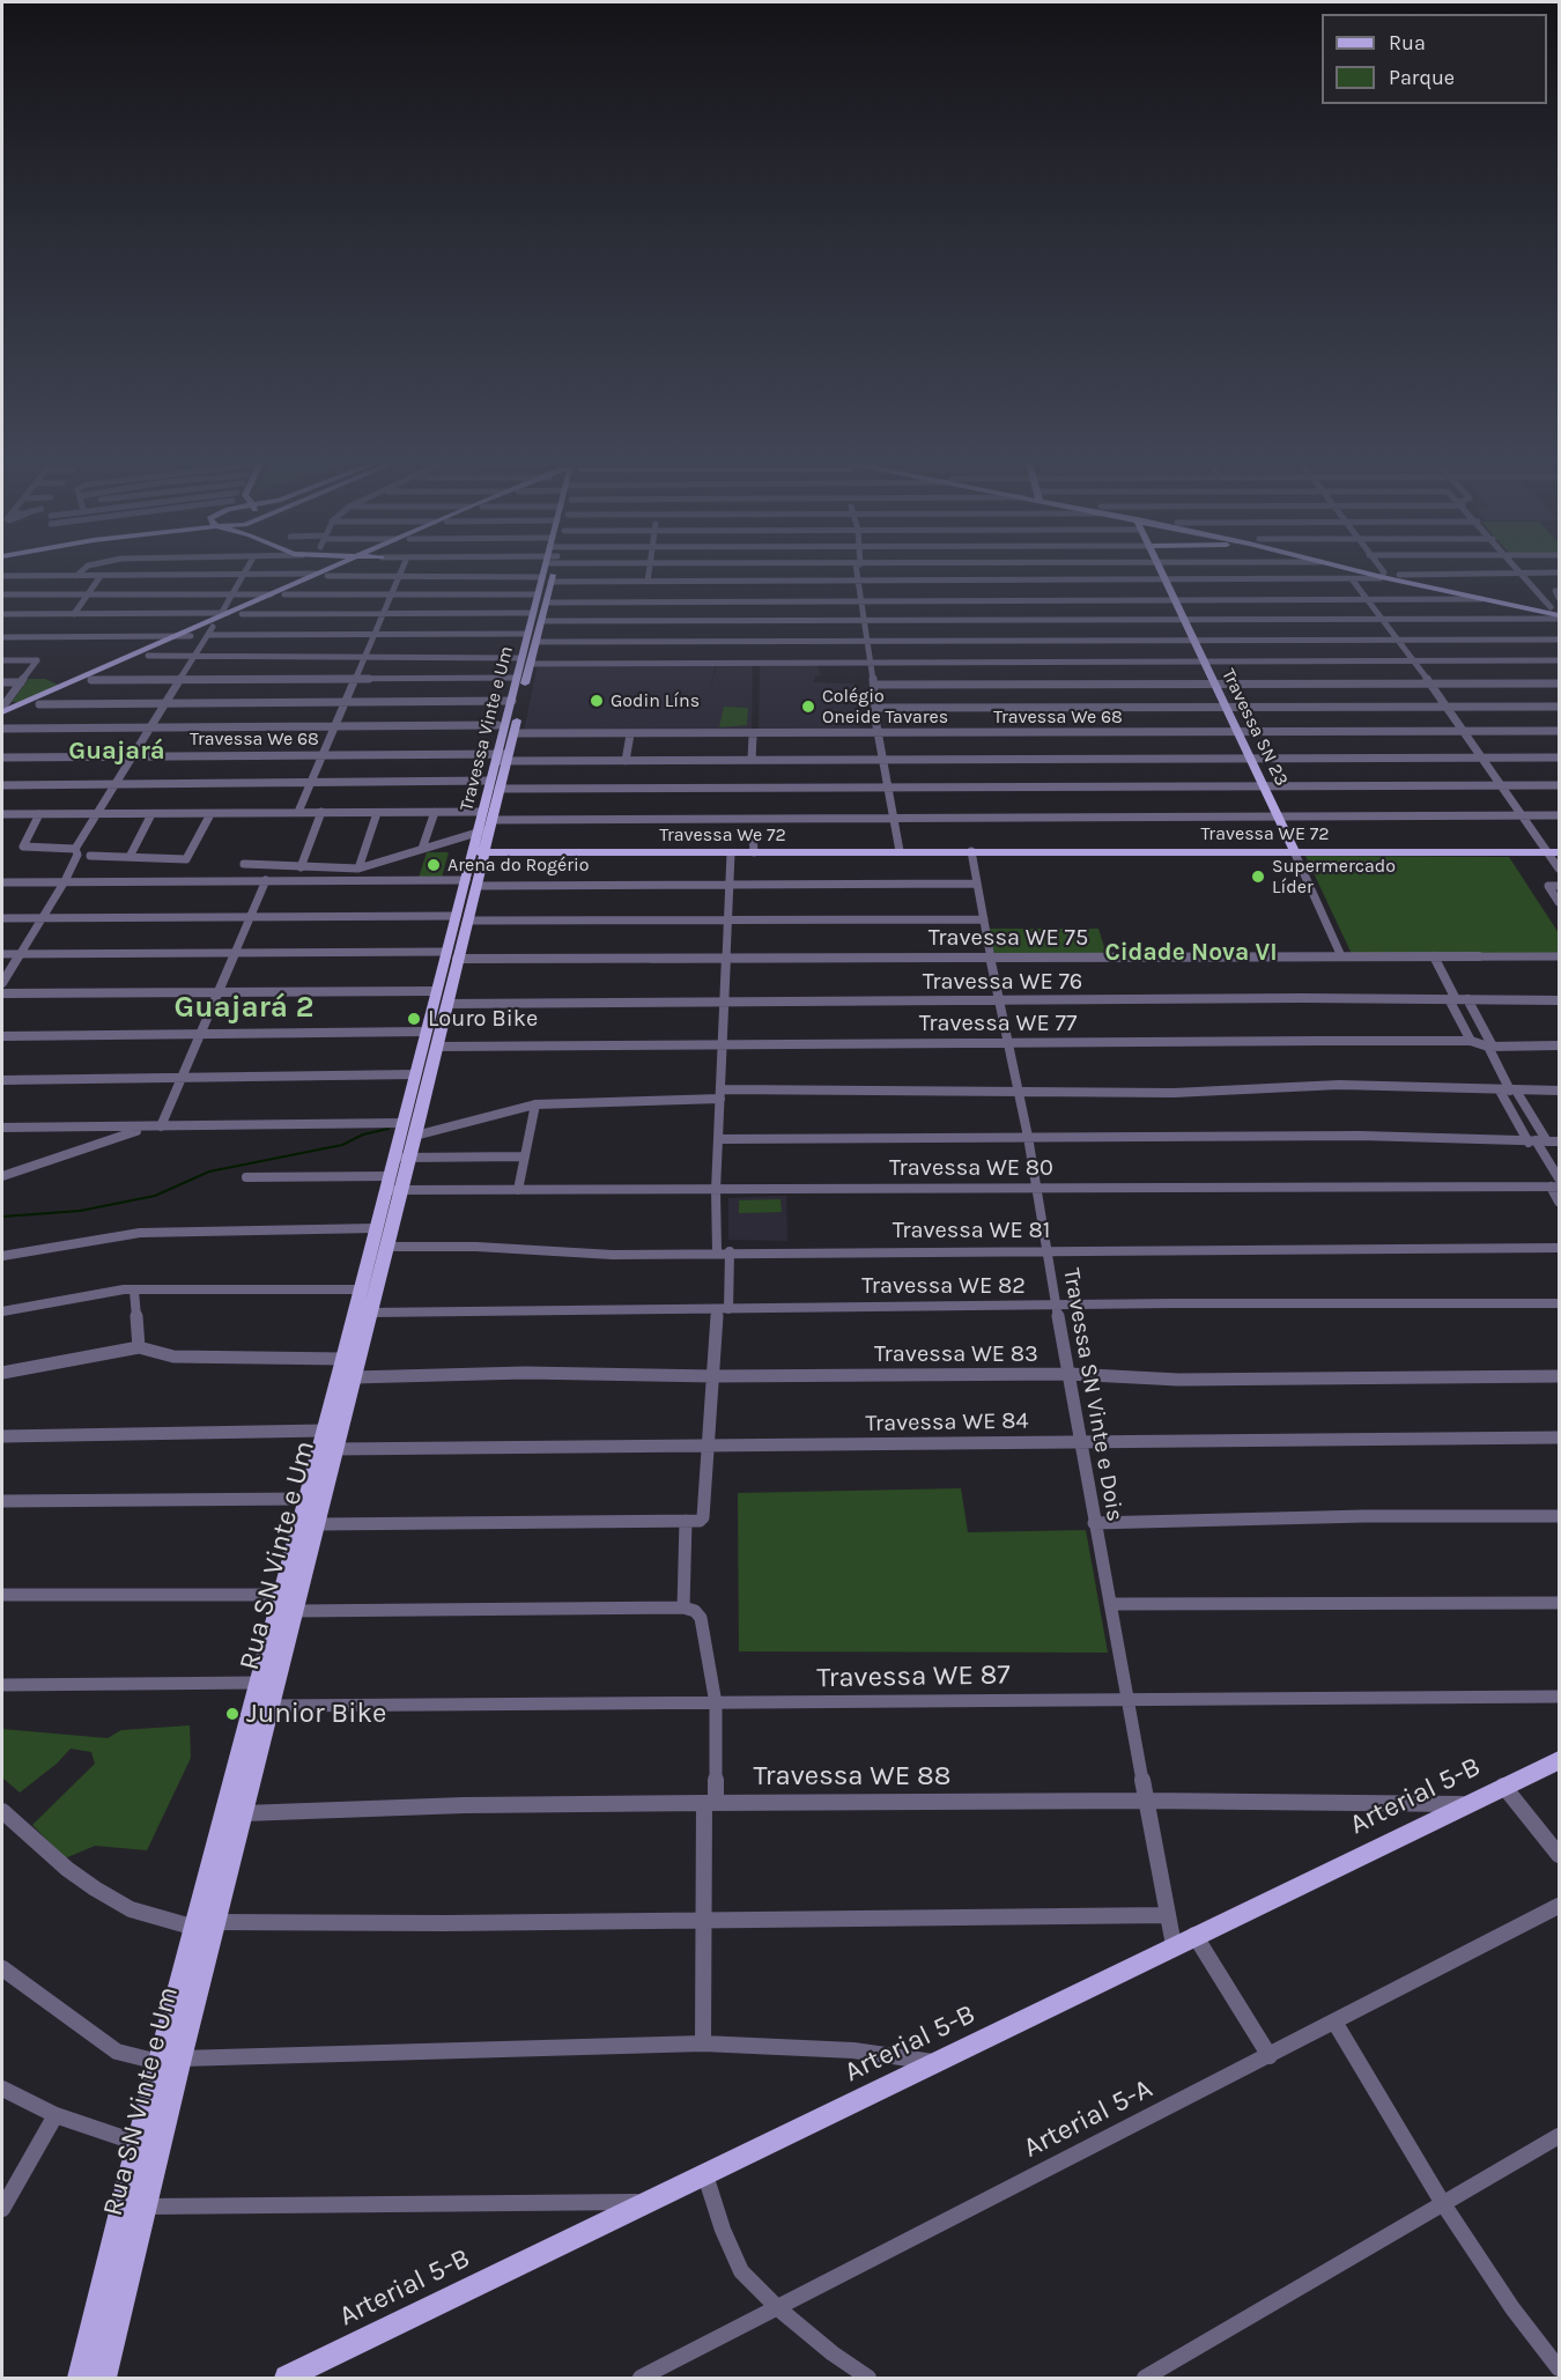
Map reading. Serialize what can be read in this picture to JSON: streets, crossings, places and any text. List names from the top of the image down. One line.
{"streets":{"main road":["Travessa SN 23","Travessa Vinte e Um","Travessa WE 72","Travessa We 72","Rua SN Vinte e Um","Arterial 5-B"],"street":["Travessa We 68","Travessa WE 75","Travessa WE 76","Travessa WE 77","Travessa WE 80","Travessa WE 81","Travessa WE 82","Travessa WE 83","Travessa SN Vinte e Dois","Travessa WE 84","Travessa WE 87","Travessa WE 88","Arterial 5-A"]},"crossings":[["Travessa We 68","Travessa SN 23"],["Travessa We 68","Travessa Vinte e Um"],["Travessa SN 23","Travessa WE 72"],["Travessa SN 23","Travessa WE 75"],["Travessa Vinte e Um","Rua SN Vinte e Um"],["Travessa WE 72","Travessa We 72"],["Travessa WE 72","Travessa SN Vinte e Dois"],["Travessa We 72","Travessa SN Vinte e Dois"],["Travessa We 72","Rua SN Vinte e Um"],["Travessa WE 75","Travessa SN Vinte e Dois"],["Travessa WE 75","Rua SN Vinte e Um"],["Travessa WE 76","Travessa SN Vinte e Dois"],["Travessa WE 76","Rua SN Vinte e Um"],["Travessa WE 77","Travessa SN Vinte e Dois"],["Travessa WE 77","Rua SN Vinte e Um"],["Travessa WE 80","Travessa SN Vinte e Dois"],["Travessa WE 80","Rua SN Vinte e Um"],["Travessa WE 81","Travessa SN Vinte e Dois"],["Travessa WE 81","Rua SN Vinte e Um"],["Travessa WE 82","Travessa SN Vinte e Dois"],["Travessa WE 82","Rua SN Vinte e Um"],["Travessa WE 83","Travessa SN Vinte e Dois"],["Travessa WE 83","Rua SN Vinte e Um"],["Travessa SN Vinte e Dois","Travessa WE 84"],["Travessa SN Vinte e Dois","Travessa WE 87"],["Travessa SN Vinte e Dois","Travessa WE 88"],["Travessa SN Vinte e Dois","Arterial 5-B"],["Travessa SN Vinte e Dois","Arterial 5-A"],["Travessa WE 84","Rua SN Vinte e Um"],["Rua SN Vinte e Um","Travessa WE 87"],["Rua SN Vinte e Um","Travessa WE 88"],["Travessa WE 88","Arterial 5-B"]],"districts":["Guajará","Cidade Nova VI","Guajará 2"],"places":["Godin Líns","Colégio Oneide Tavares","Arena do Rogério","Supermercado Líder","Louro Bike","Junior Bike"],"legend":["Rua","Parque"]}
